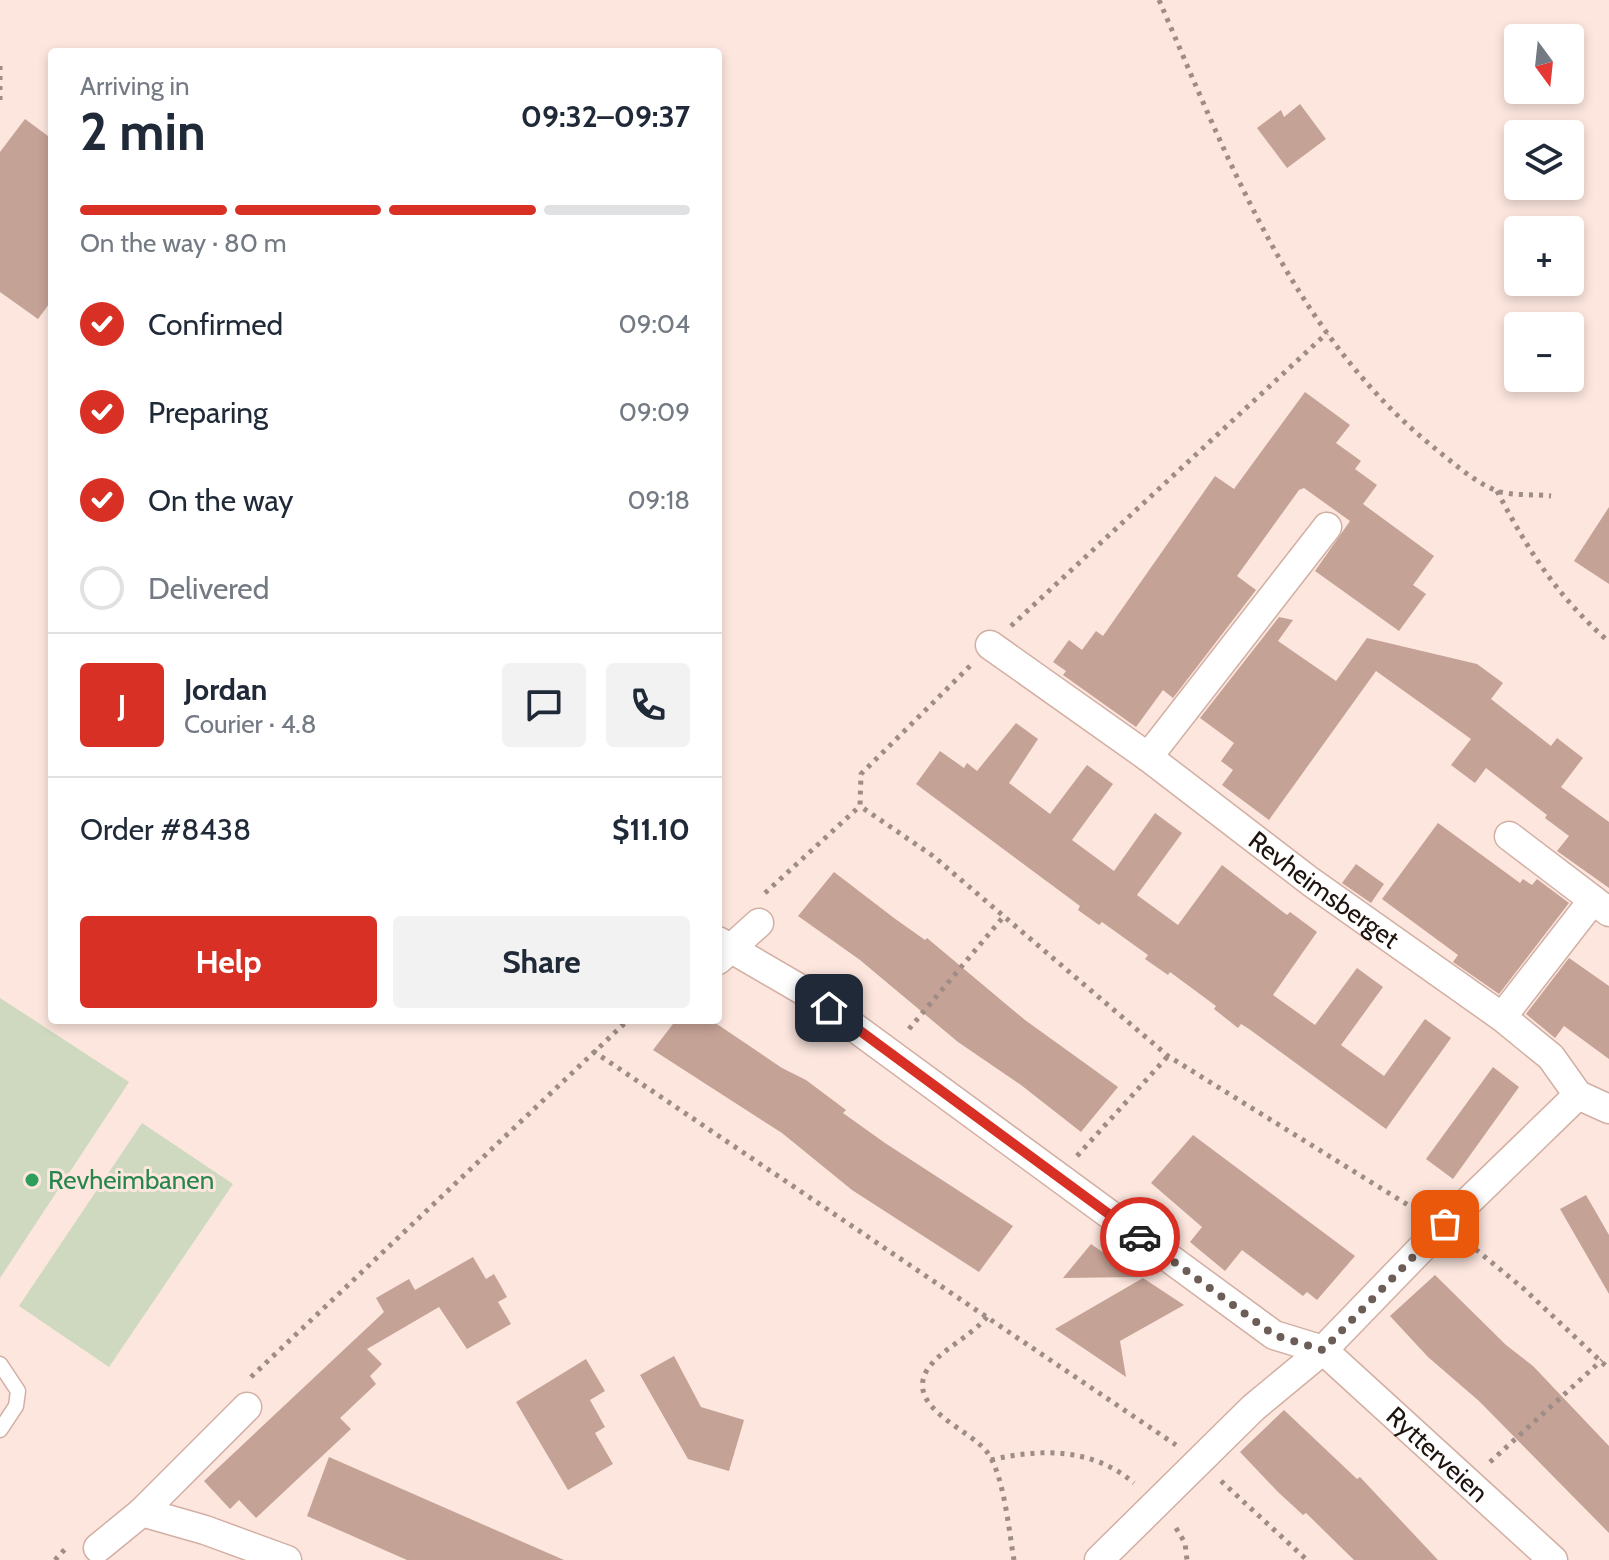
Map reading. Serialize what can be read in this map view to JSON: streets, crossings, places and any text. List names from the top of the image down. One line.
{"streets":{"street":["Revheimsberget","Rytterveien"]},"places":["Revheimbanen"],"north":"bottom","page":{"map_buttons":["+","−"],"heading":["2 min","Arriving in","09:32–09:37"],"panel":["Jordan","Courier · 4.8","Order #8438","$11.10"],"bar":"On the way · 80 m","list":[["Confirmed","09:04"],["Preparing","09:09"],["On the way","09:18"],"Delivered"],"round":"J","buttons":["Help","Share"]}}
